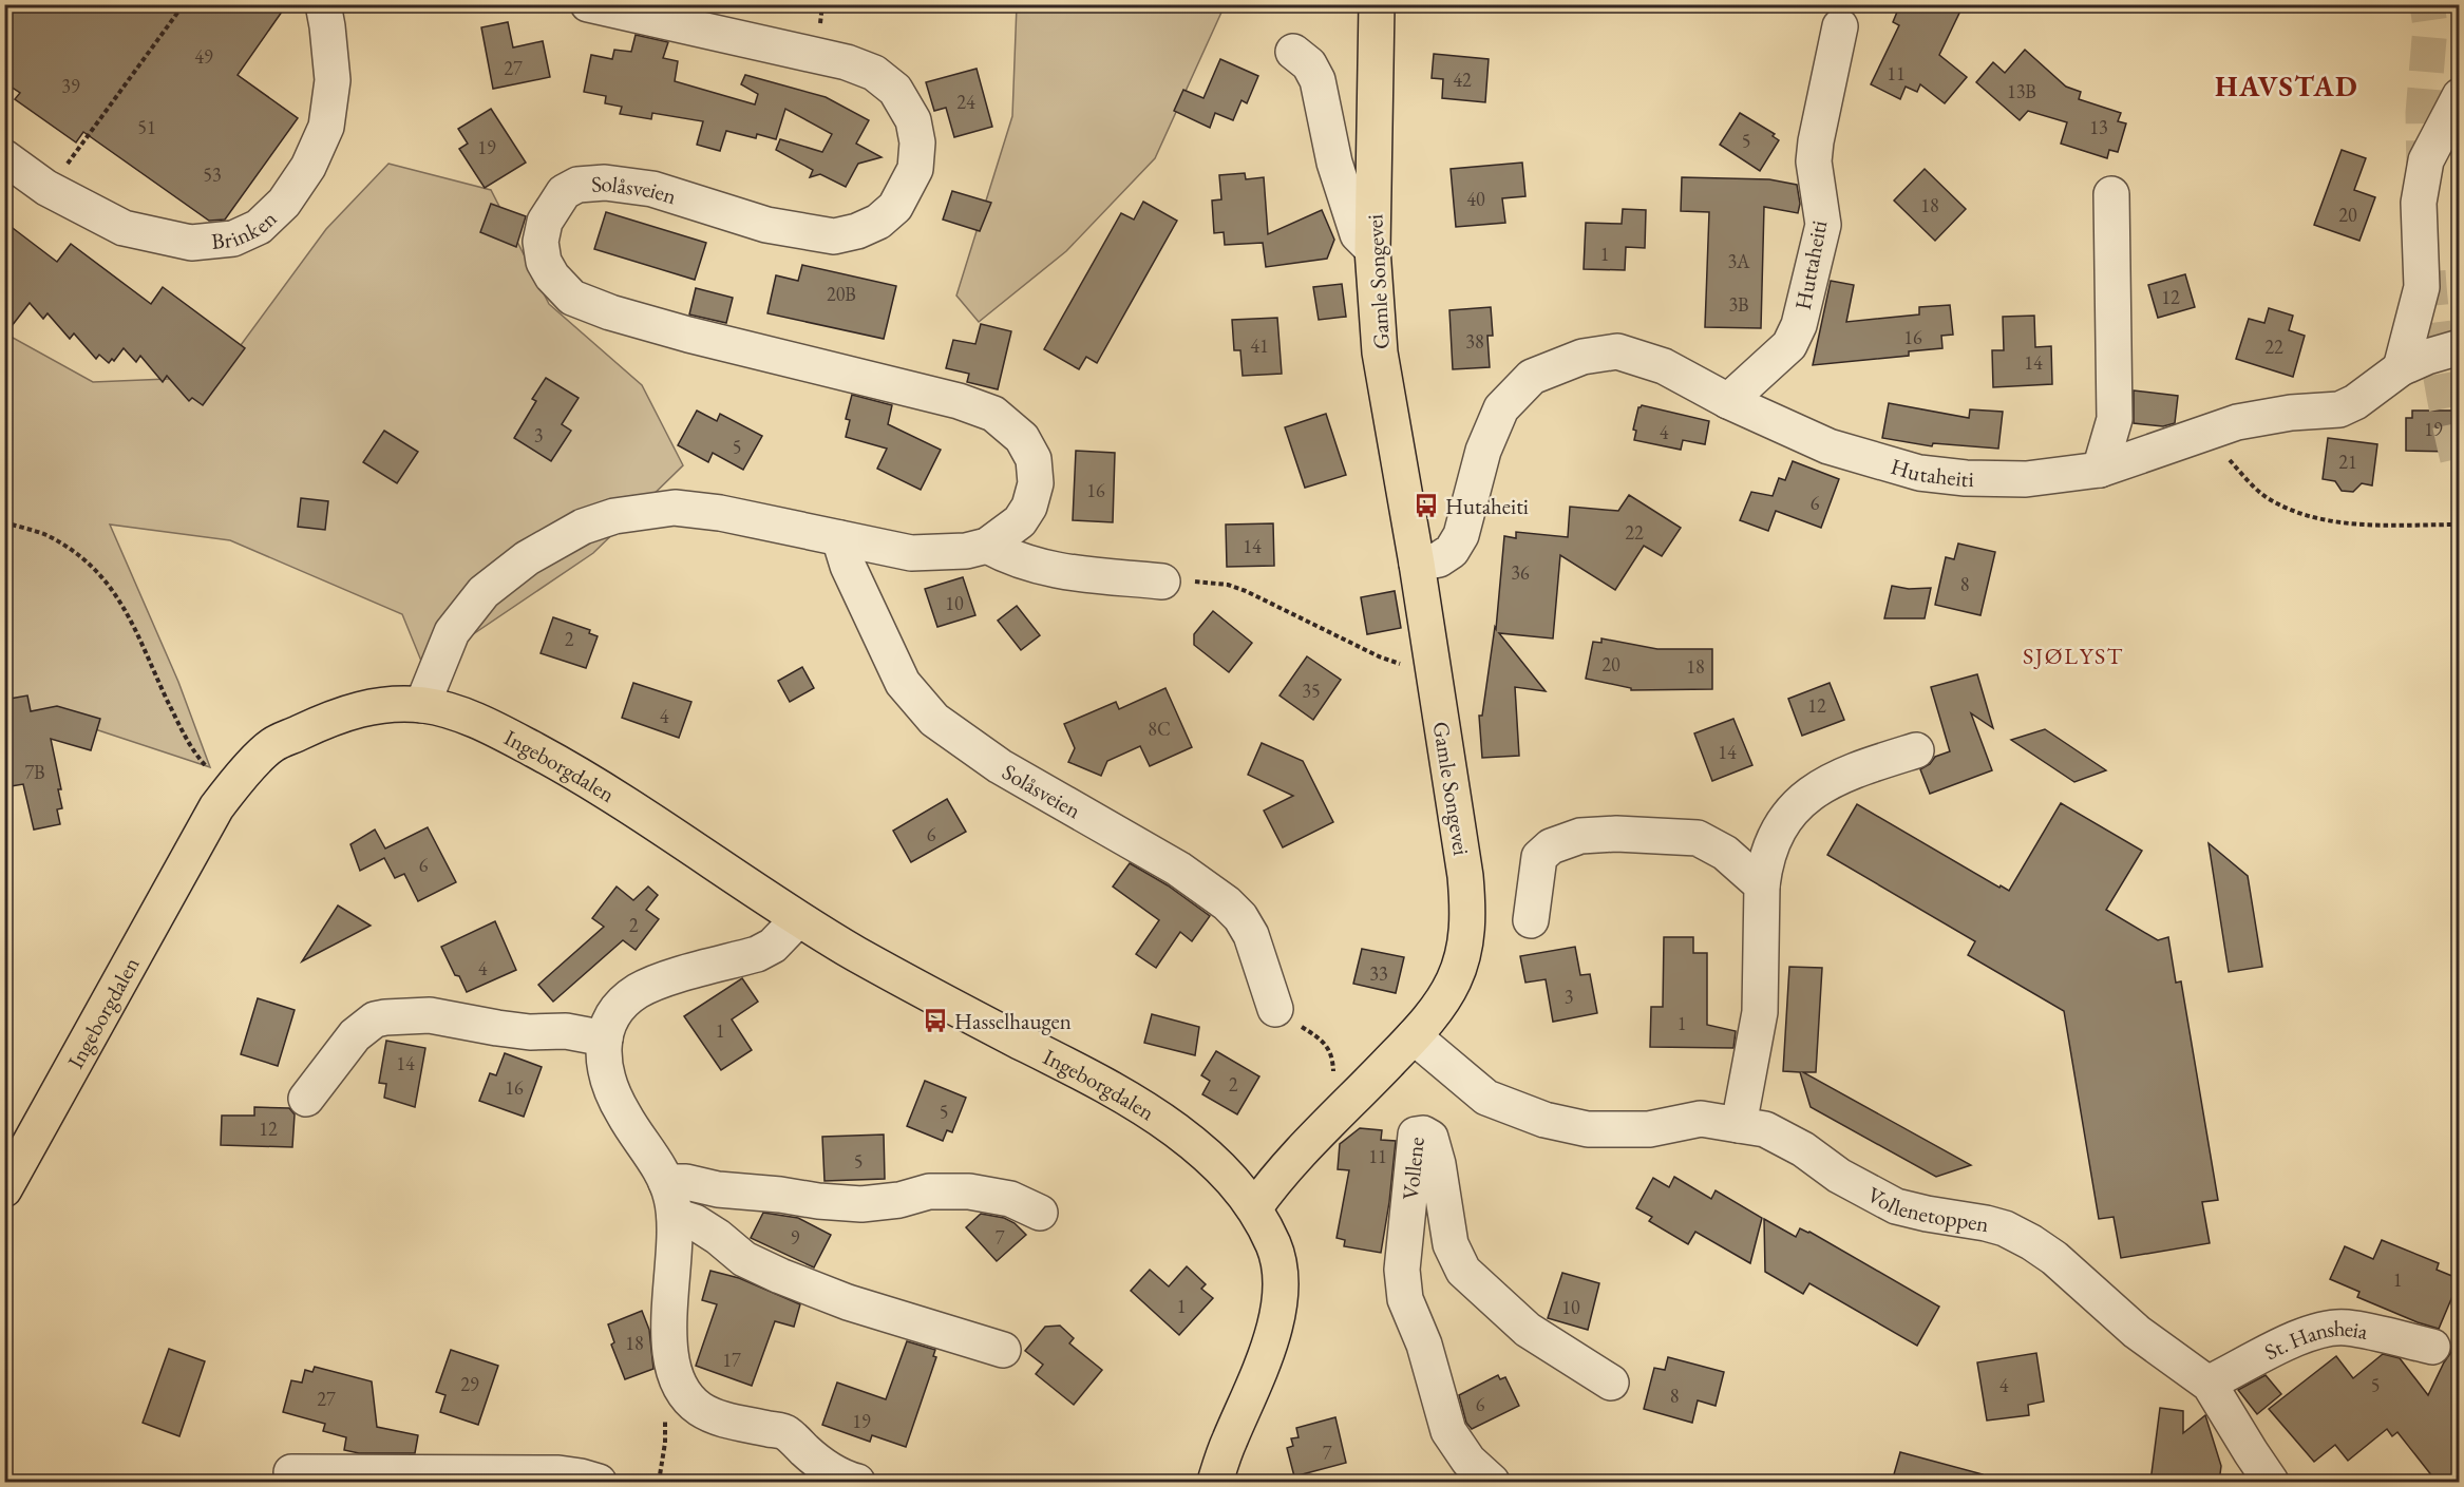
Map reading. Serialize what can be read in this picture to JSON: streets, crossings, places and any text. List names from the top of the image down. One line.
{"streets":{"main road":["Gamle Songevei","Ingeborgdalen"],"street":["Solåsveien","Brinken","Huttaheiti","Hutaheiti","Vollene","Vollenetoppen","St. Hansheia"]},"crossings":[["Solåsveien","Ingeborgdalen"],["Huttaheiti","Hutaheiti"],["Gamle Songevei","Hutaheiti"],["Gamle Songevei","Ingeborgdalen"],["Gamle Songevei","Vollenetoppen"],["Vollenetoppen","St. Hansheia"]],"districts":["HAVSTAD","SJØLYST"],"places":{"bus stop":["Hutaheiti","Hasselhaugen"]},"house_numbers":["49","27","11","42","39","13B","24","51","13","5","19","53","40","18","20","1","3A","20B","12","3B","16","38","41","22","14","19","4","3","5","21","16","6","22","14","36","8","10","2","20","18","35","12","4","8C","14","7B","6","6","2","4","33","3","1","1","14","2","16","5","12","11","5","9","7","1","1","10","18","17","29","4","5","8","27","6","19","7"]}
